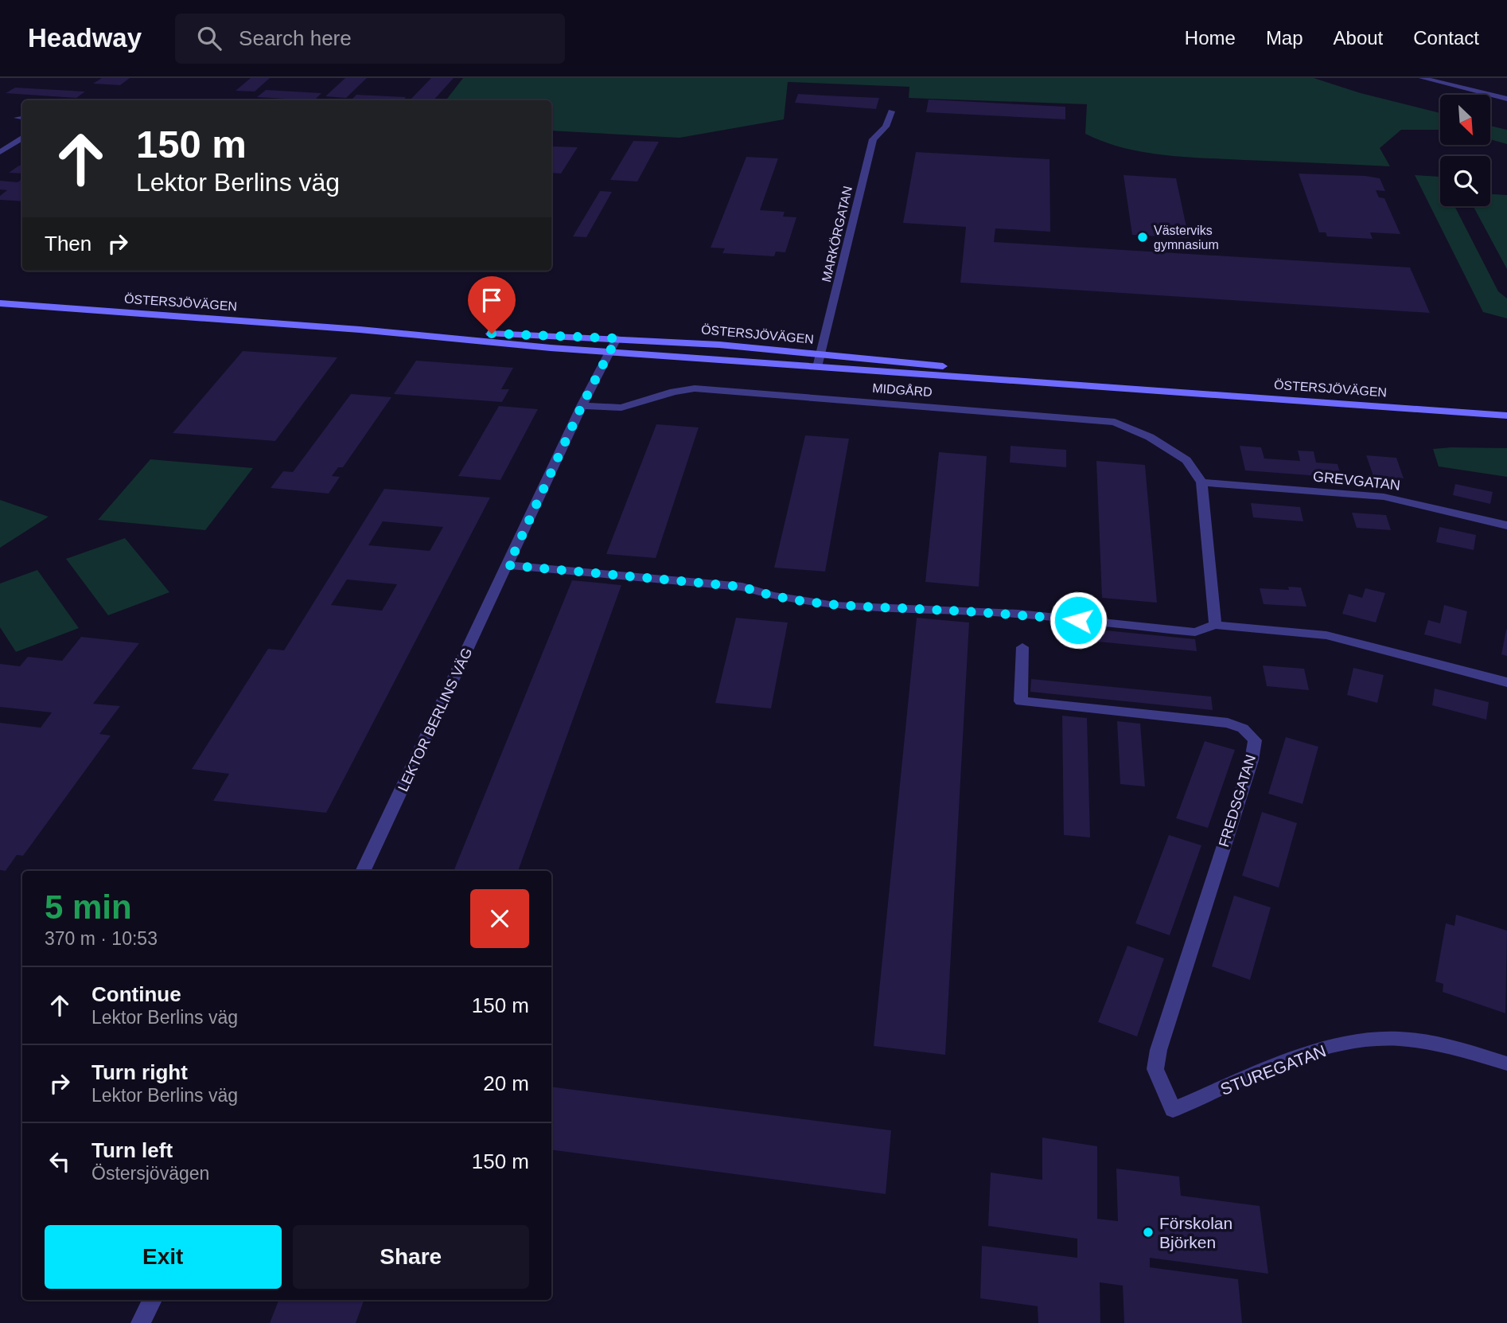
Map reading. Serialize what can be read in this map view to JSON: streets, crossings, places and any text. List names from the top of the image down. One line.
{"streets":{"main road":["ÖSTERSJÖVÄGEN"],"street":["MARKÖRGATAN","MIDGÅRD","GREVGATAN","LEKTOR BERLINS VÄG","FREDSGATAN","STUREGATAN"]},"crossings":[["MARKÖRGATAN","ÖSTERSJÖVÄGEN"],["ÖSTERSJÖVÄGEN","LEKTOR BERLINS VÄG"],["MIDGÅRD","GREVGATAN"],["MIDGÅRD","LEKTOR BERLINS VÄG"],["FREDSGATAN","STUREGATAN"]],"places":["Västerviks gymnasium","Förskolan Björken"],"north":"bottom right","page":{"header":"Headway","search":"Search here","nav":["Home","Map","About","Contact"],"turn":["150 m","Lektor Berlins väg"],"then":"Then","heading":["5 min","370 m · 10:53"],"list":[{"name":"Continue","note":"Lektor Berlins väg","value":"150 m"},{"name":"Turn right","note":"Lektor Berlins väg","value":"20 m"},{"name":"Turn left","note":"Östersjövägen","value":"150 m"}],"buttons":["Exit","Share"]}}
